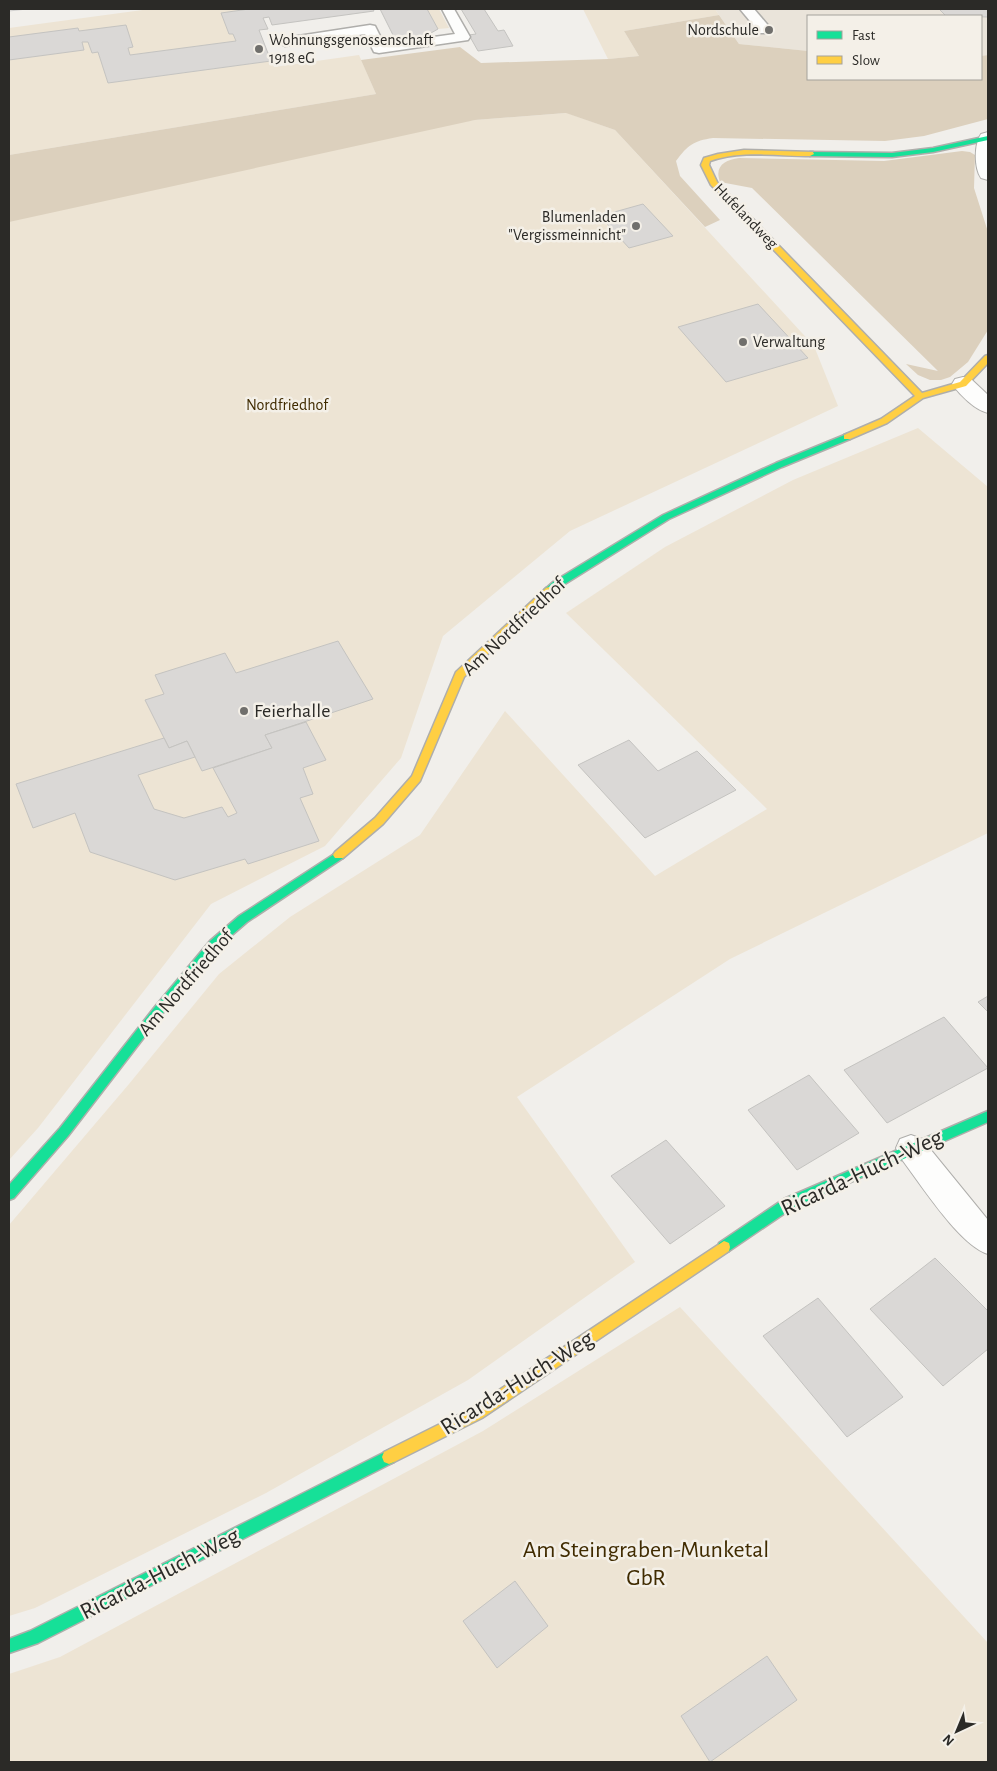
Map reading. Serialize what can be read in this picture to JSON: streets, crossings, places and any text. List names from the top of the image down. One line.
{"streets":{"street":["Hufelandweg","Am Nordfriedhof","Ricarda-Huch-Weg"]},"crossings":[["Hufelandweg","Am Nordfriedhof"]],"parks":["Nordfriedhof","Am Steingraben-Munketal GbR"],"places":["Nordschule","Wohnungsgenossenschaft 1918 eG","Blumenladen \"Vergissmeinnicht\"","Verwaltung","Feierhalle"],"legend":["Fast","Slow"],"north":"bottom left"}
